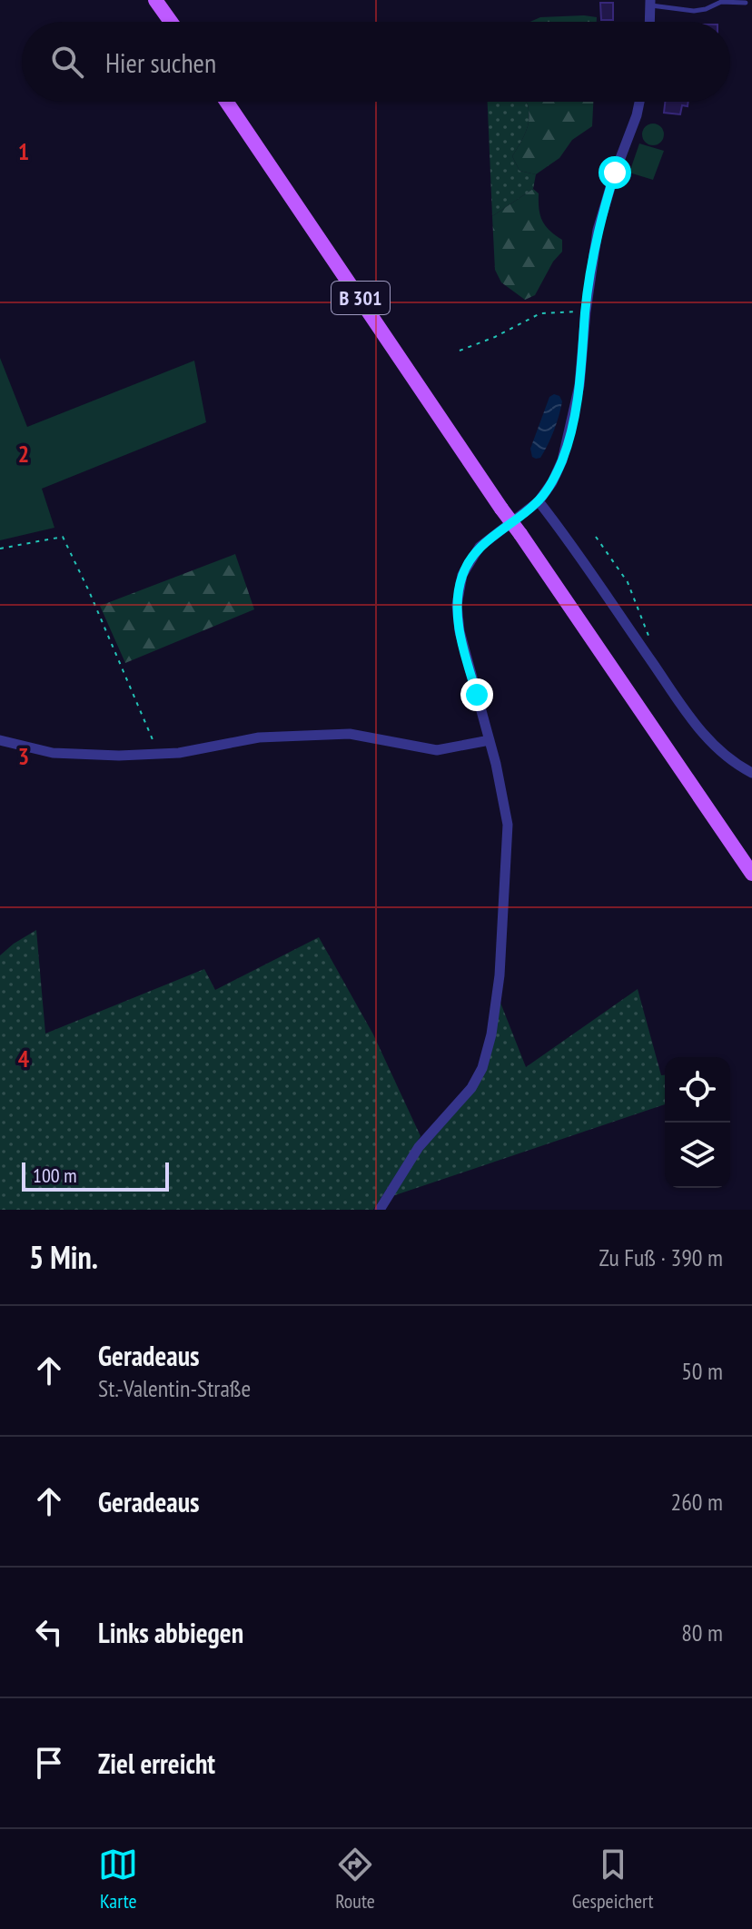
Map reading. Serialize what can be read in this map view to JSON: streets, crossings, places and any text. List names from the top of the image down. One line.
{"streets":{"main road":["B 301"]},"scale_bar":"100 m","page":{"search":"Hier suchen","scale":"100 m","heading":["5 Min.","Zu Fuß · 390 m"],"list":[["Geradeaus","St.-Valentin-Straße","50 m"],["Geradeaus","260 m"],["Links abbiegen","80 m"],"Ziel erreicht"],"nav":["Karte","Route","Gespeichert"]},"grid":{"rows":["1","2","3","4"]}}
